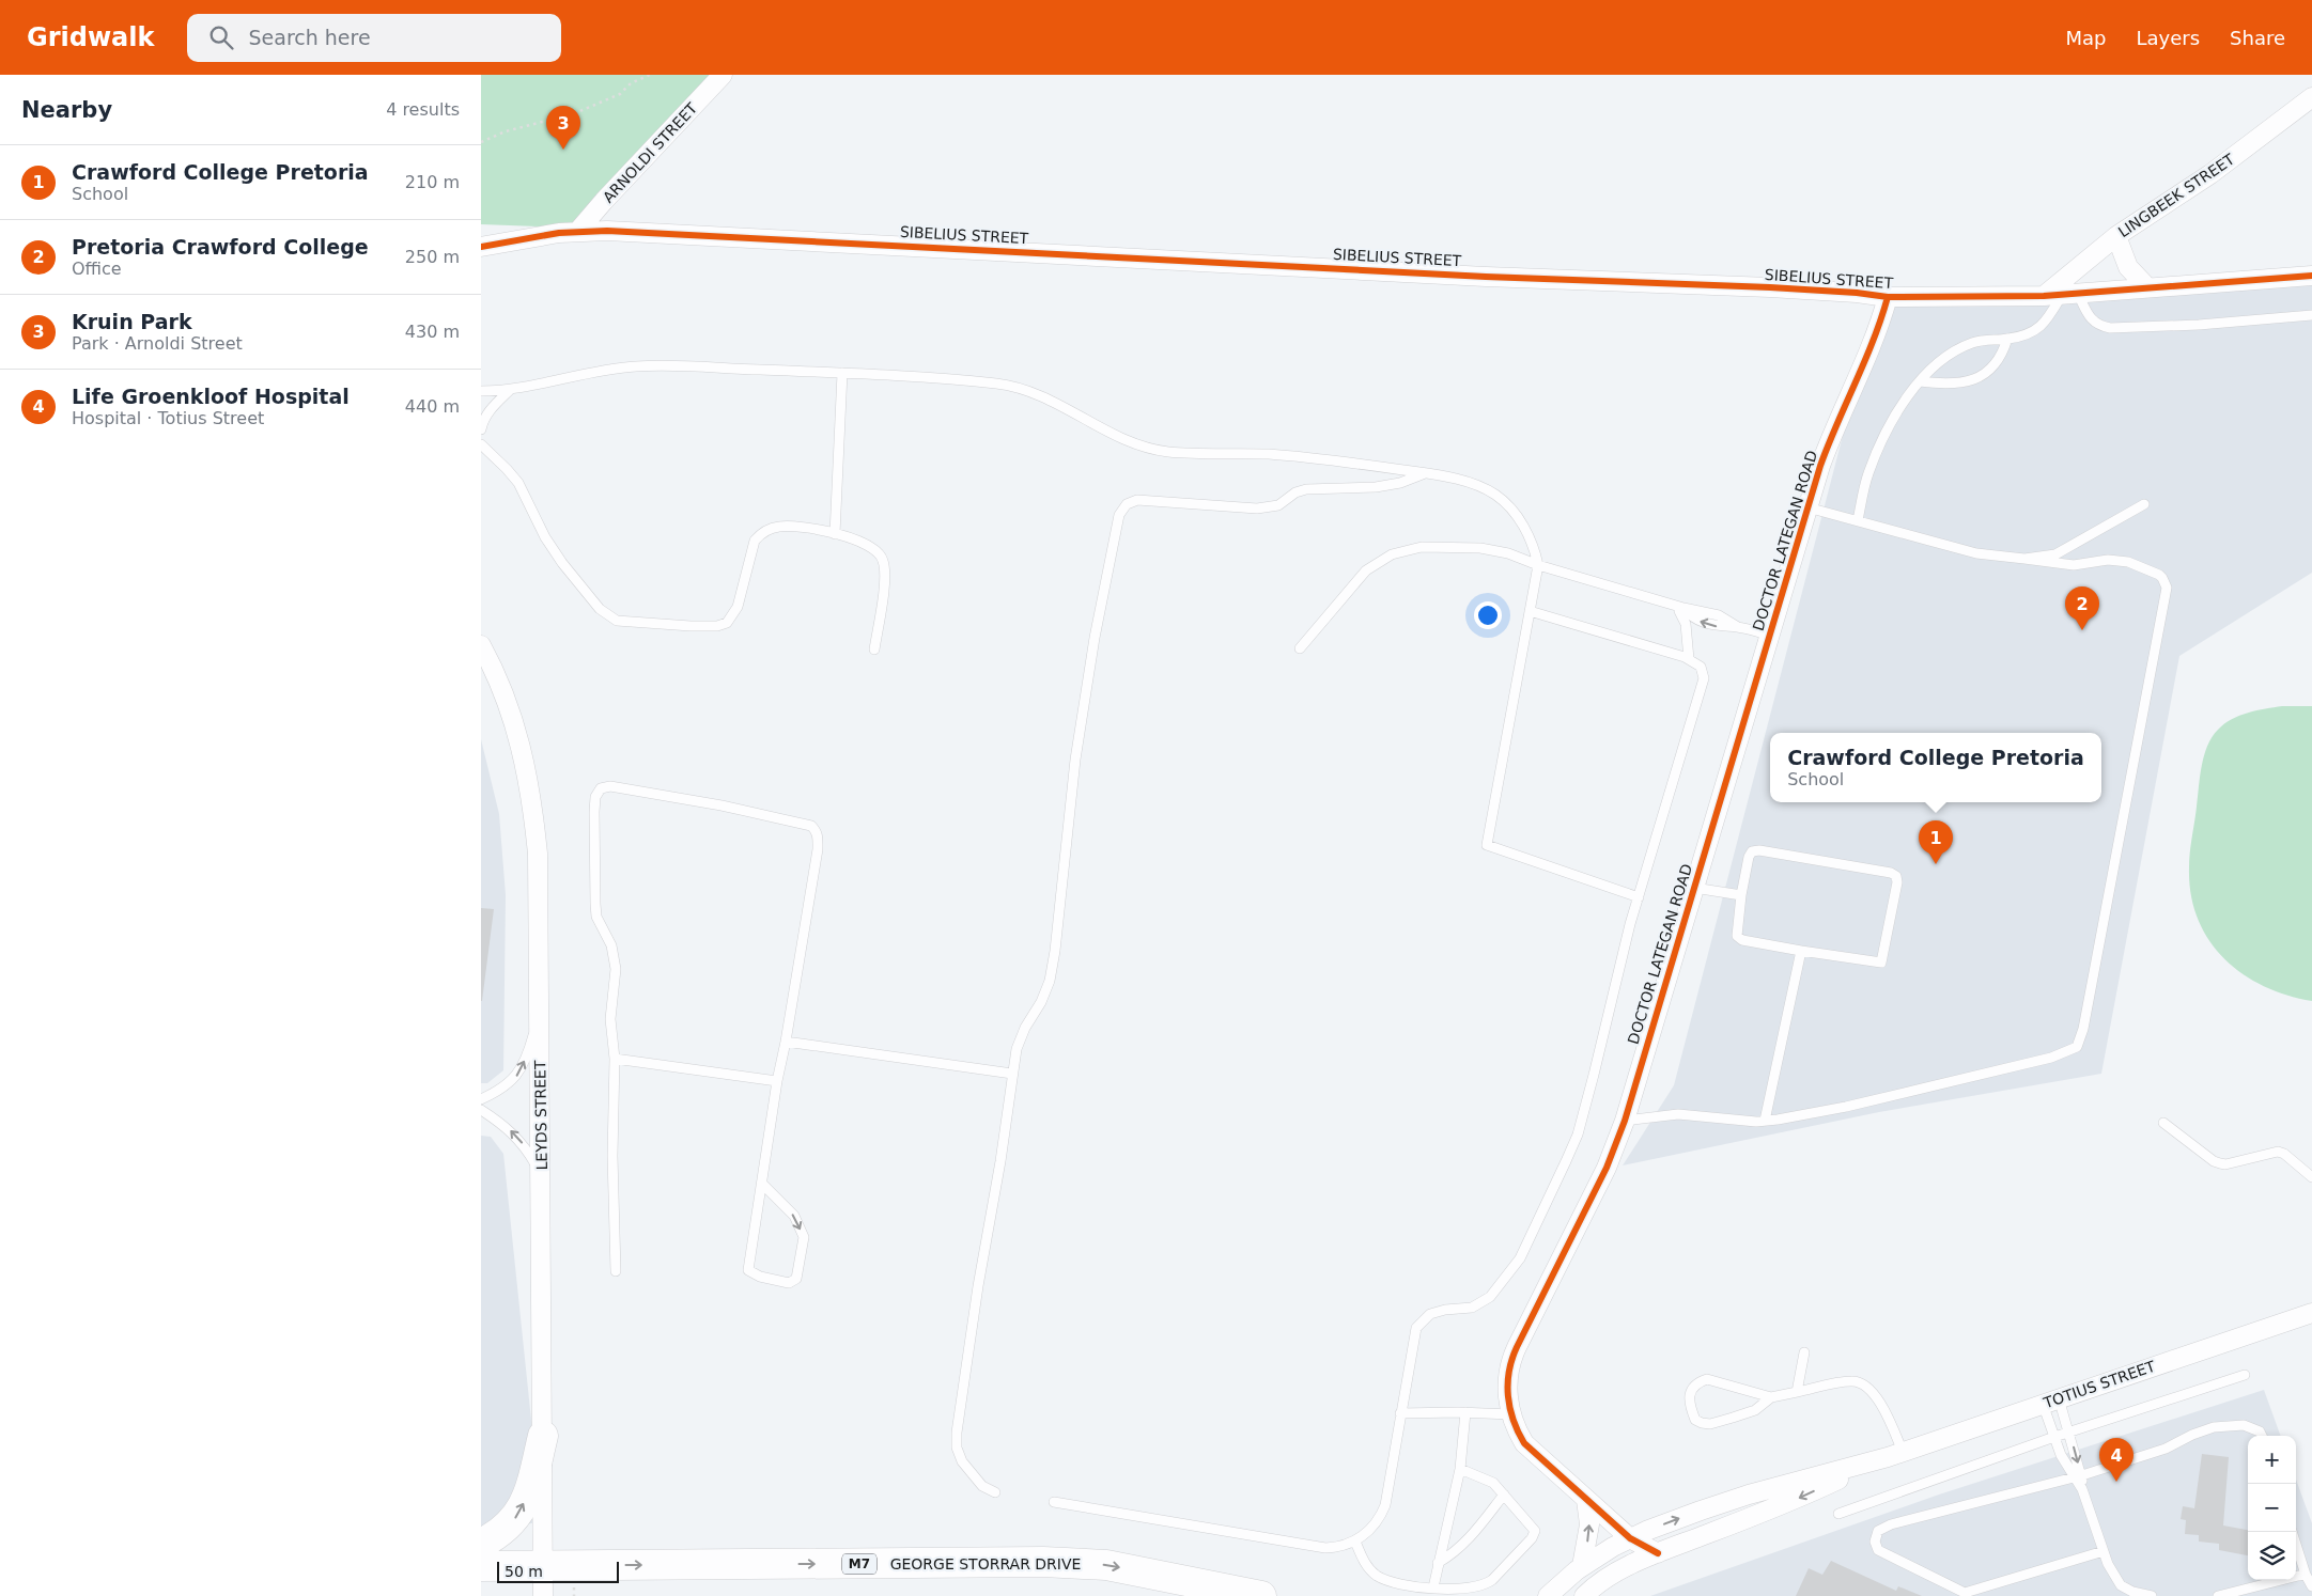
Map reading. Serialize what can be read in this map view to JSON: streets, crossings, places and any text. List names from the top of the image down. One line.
{"streets":{"main road":["M7","GEORGE STORRAR DRIVE"],"street":["ARNOLDI STREET","LINGBEEK STREET","SIBELIUS STREET","DOCTOR LATEGAN ROAD","LEYDS STREET","TOTIUS STREET"]},"crossings":[["ARNOLDI STREET","SIBELIUS STREET"],["LINGBEEK STREET","SIBELIUS STREET"],["SIBELIUS STREET","DOCTOR LATEGAN ROAD"],["DOCTOR LATEGAN ROAD","TOTIUS STREET"],["LEYDS STREET","GEORGE STORRAR DRIVE"]],"one_way":["GEORGE STORRAR DRIVE"],"scale_bar":"50 m","page":{"header":"Gridwalk","search":"Search here","nav":["Map","Layers","Share"],"heading":["Nearby","4 results"],"pins":["3","2","1","4"],"list":[{"mark":"1","name":"Crawford College Pretoria","note":"School","value":"210 m"},{"mark":"2","name":"Pretoria Crawford College","note":"Office","value":"250 m"},{"mark":"3","name":"Kruin Park","note":"Park · Arnoldi Street","value":"430 m"},{"mark":"4","name":"Life Groenkloof Hospital","note":"Hospital · Totius Street","value":"440 m"}],"popup":["Crawford College Pretoria","School"],"map_buttons":["+","−"],"scale":"50 m"}}
